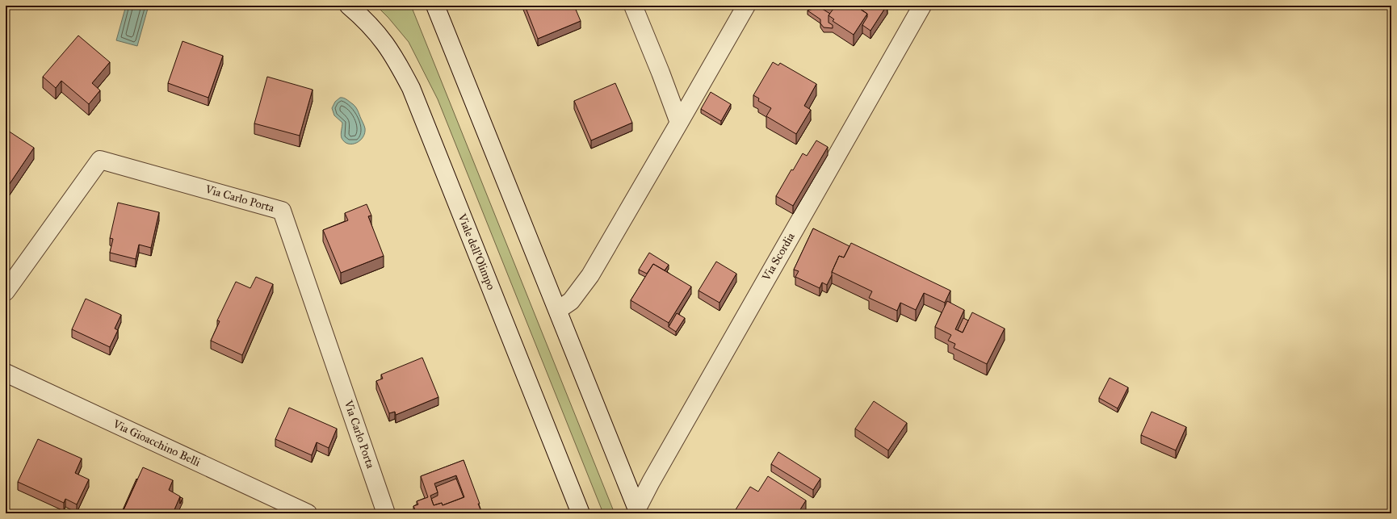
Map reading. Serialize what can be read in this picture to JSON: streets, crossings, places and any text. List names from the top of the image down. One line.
{"streets":{"street":["Via Carlo Porta","Viale dell'Olimpo","Via Scordia","Via Gioacchino Belli"]}}
